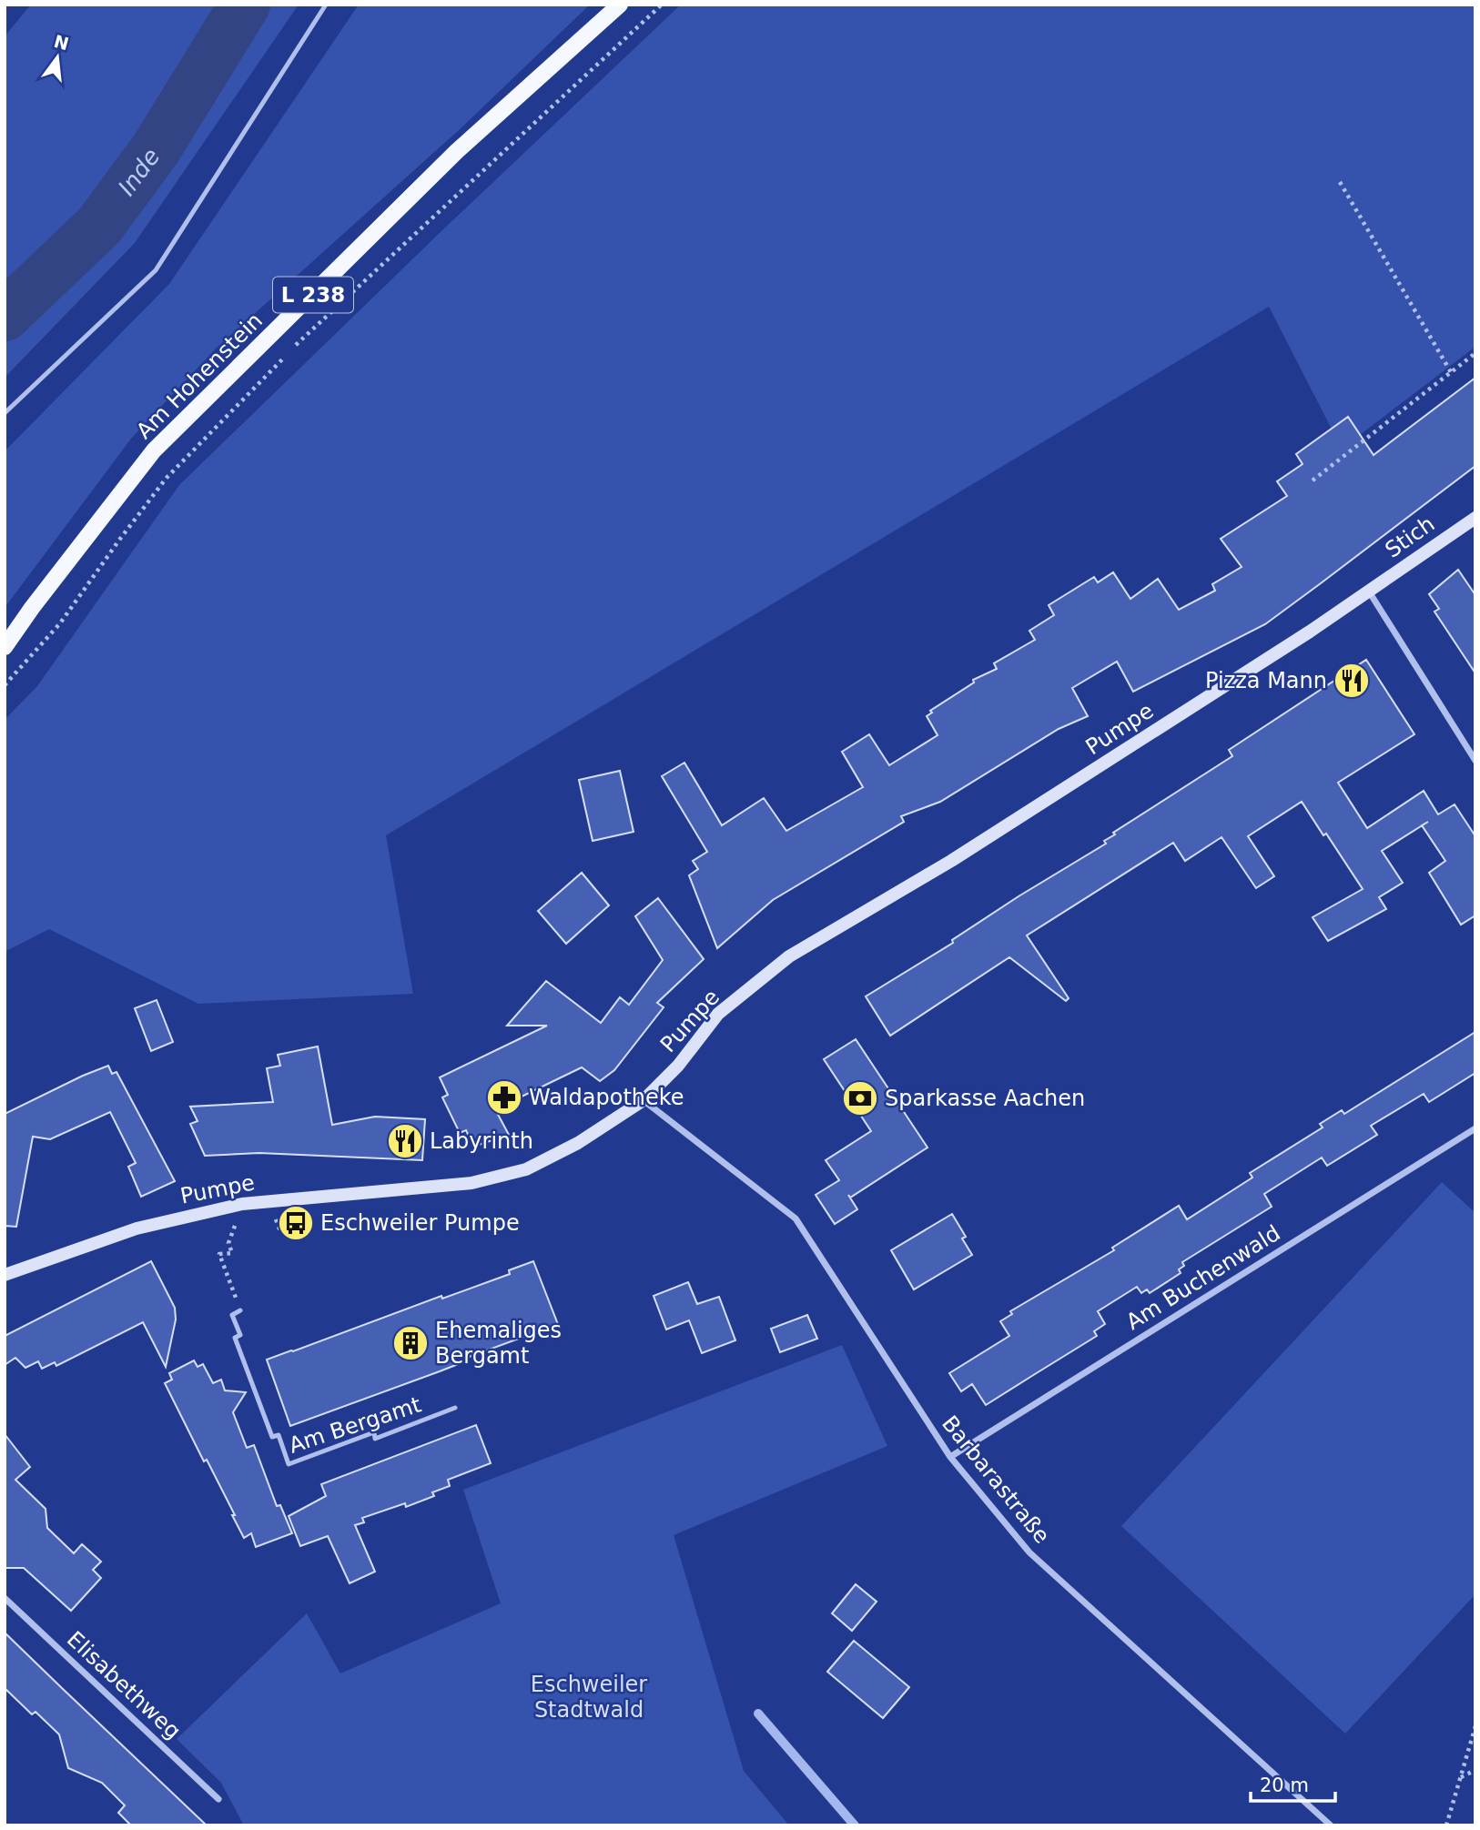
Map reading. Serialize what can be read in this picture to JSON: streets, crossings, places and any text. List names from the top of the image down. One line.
{"streets":{"main road":["L 238","Am Hohenstein","Stich","Pumpe"],"street":["Am Buchenwald","Barbarastraße","Elisabethweg"],"lane":["Am Bergamt"]},"crossings":[["Stich","Pumpe"],["Pumpe","Barbarastraße"],["Am Buchenwald","Barbarastraße"]],"water":["Inde"],"parks":["Eschweiler Stadtwald"],"places":{"restaurant":["Pizza Mann","Labyrinth"],"pharmacy":["Waldapotheke"],"bank":["Sparkasse Aachen"],"bus stop":["Eschweiler Pumpe"],"building":["Ehemaliges Bergamt"]},"scale_bar":"20 m","north":"top"}
